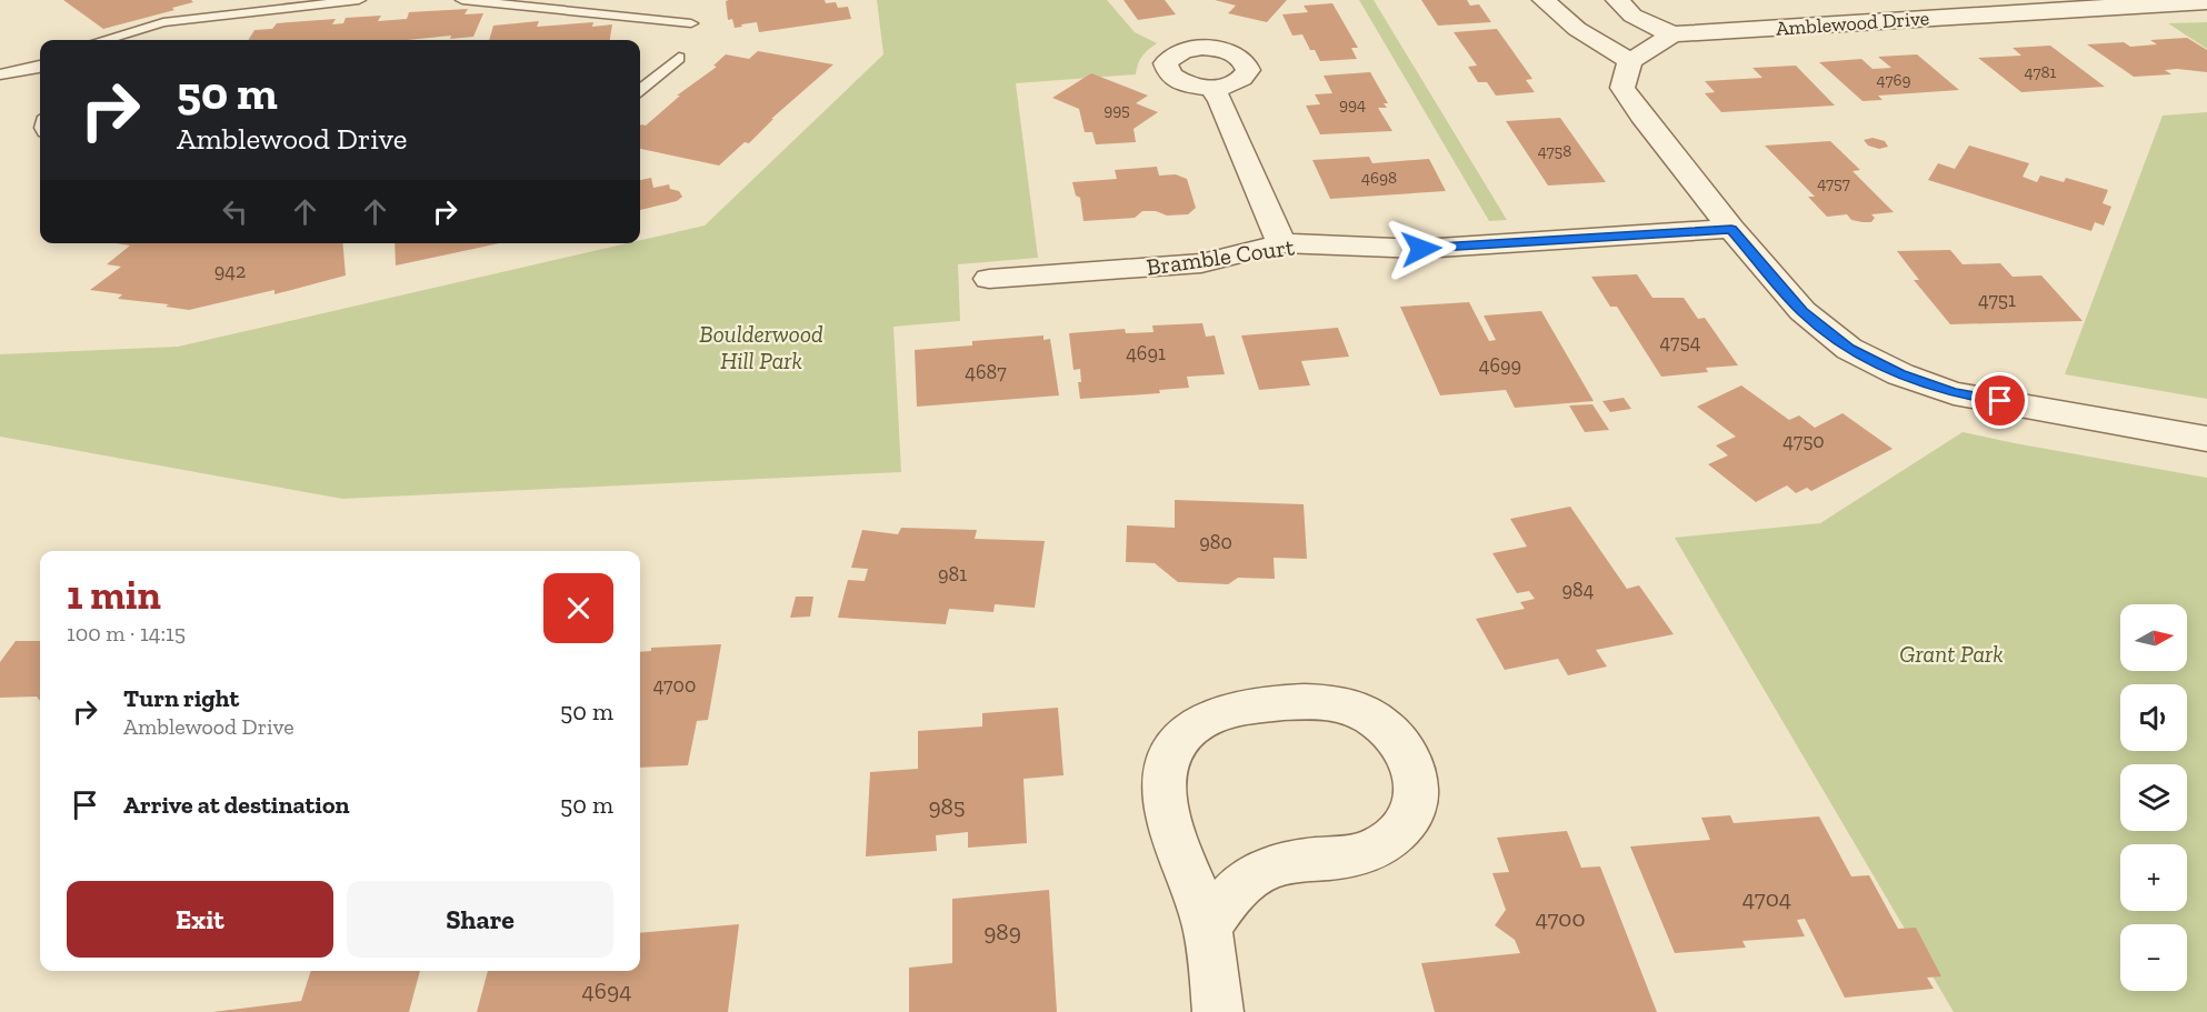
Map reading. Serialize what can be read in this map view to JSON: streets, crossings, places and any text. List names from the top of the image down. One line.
{"streets":{"street":["Amblewood Drive","Bramble Court"]},"parks":["Boulderwood Hill Park","Grant Park"],"house_numbers":["4781","4769","994","995","4758","4698","4757","942","4751","4754","4691","4699","4687","4750","980","981","984","4700","985","4704","4700","989","4694"],"north":"right","page":{"turn":["50 m","Amblewood Drive"],"heading":["1 min","100 m · 14:15"],"map_buttons":["+","−"],"list":[{"name":"Turn right","note":"Amblewood Drive","value":"50 m"},{"name":"Arrive at destination","value":"50 m"}],"buttons":["Exit","Share"]}}
